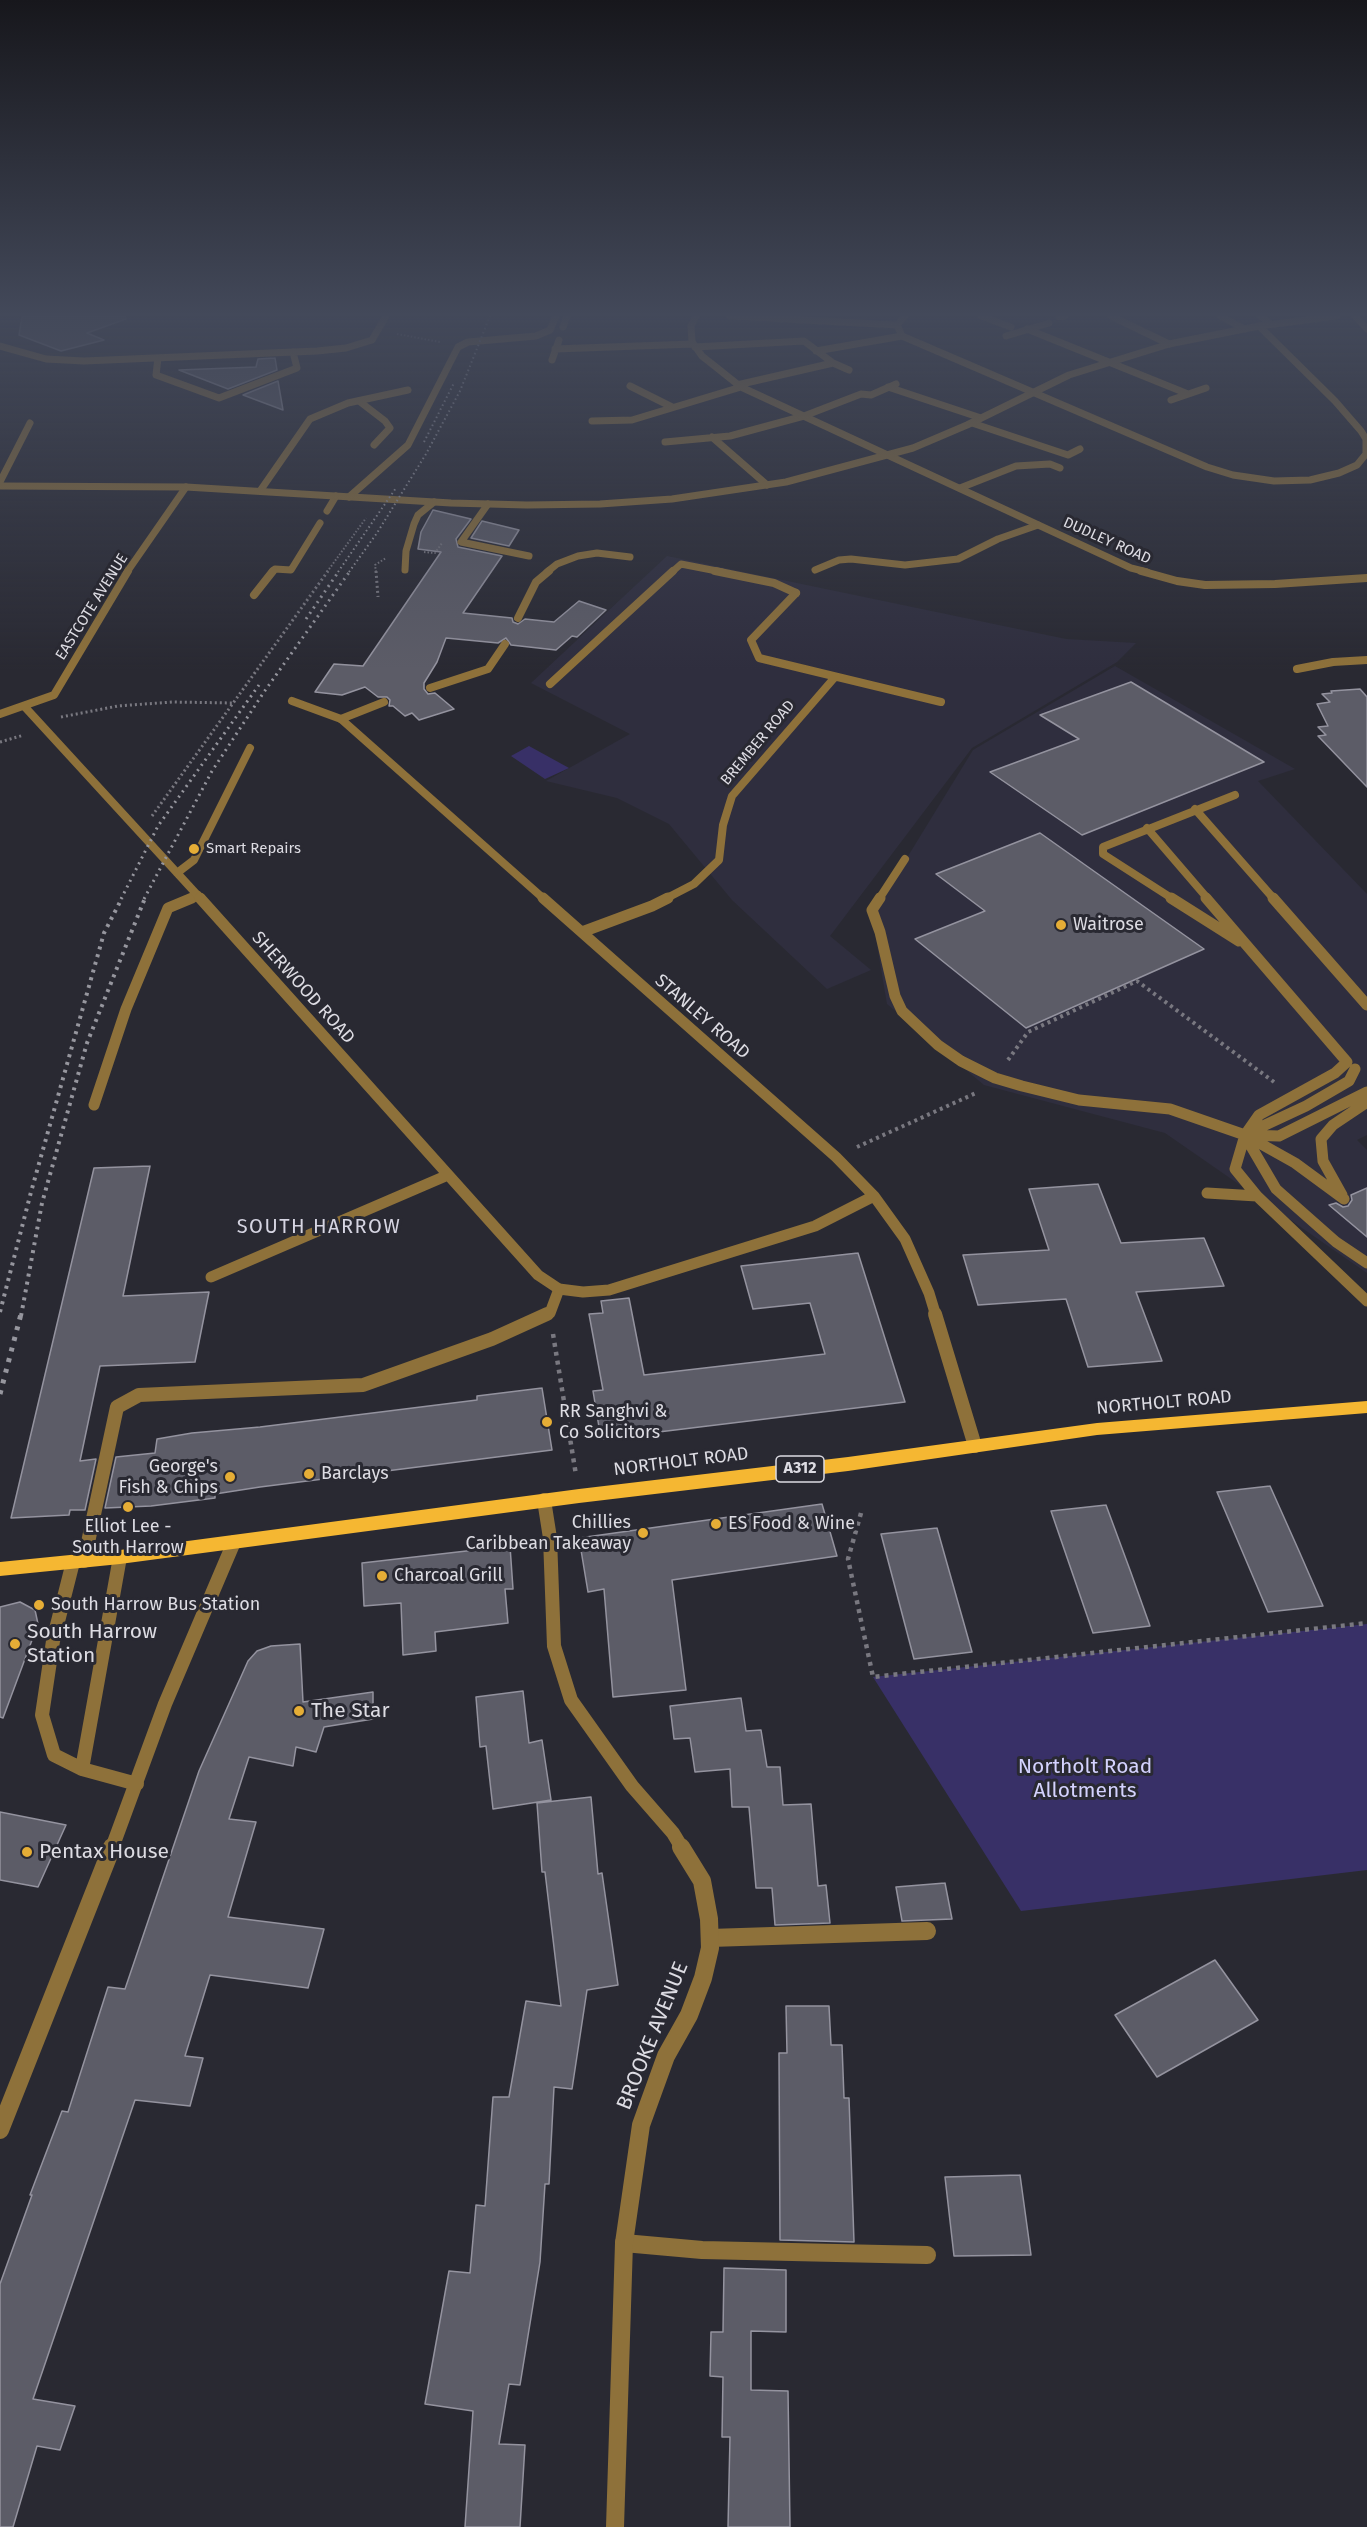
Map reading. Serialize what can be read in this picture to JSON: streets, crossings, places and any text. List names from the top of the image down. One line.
{"streets":{"main road":["NORTHOLT ROAD","A312"],"street":["DUDLEY ROAD","EASTCOTE AVENUE","BREMBER ROAD","SHERWOOD ROAD","STANLEY ROAD","BROOKE AVENUE"]},"crossings":[["EASTCOTE AVENUE","SHERWOOD ROAD"],["BREMBER ROAD","STANLEY ROAD"],["STANLEY ROAD","NORTHOLT ROAD"],["NORTHOLT ROAD","BROOKE AVENUE"]],"districts":["SOUTH HARROW"],"parks":["Northolt Road Allotments"],"places":["Smart Repairs","Waitrose","RR Sanghvi & Co Solicitors","Barclays","George's Fish & Chips","Elliot Lee - South Harrow","ES Food & Wine","Chillies Caribbean Takeaway","Charcoal Grill","South Harrow Bus Station","South Harrow Station","The Star","Pentax House"]}
